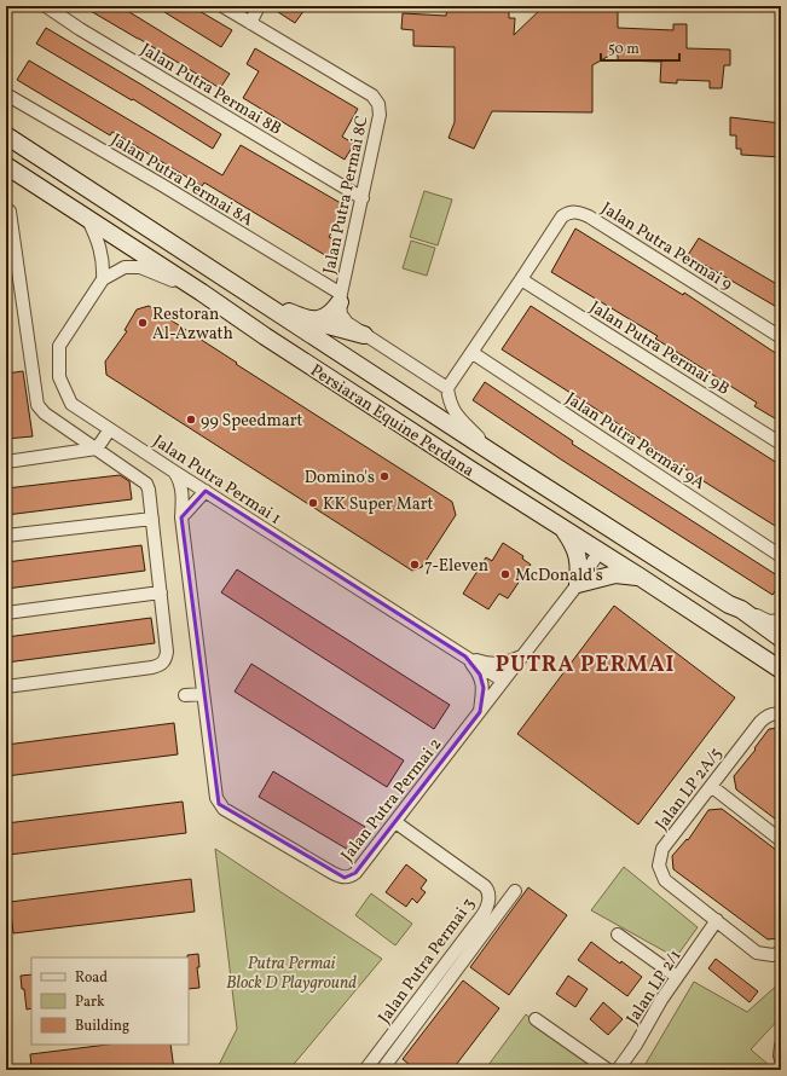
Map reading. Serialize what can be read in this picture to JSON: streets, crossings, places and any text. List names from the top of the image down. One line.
{"streets":{"street":["Jalan Putra Permai 8B","Jalan Putra Permai 8A","Jalan Putra Permai 8C","Jalan Putra Permai 9","Jalan Putra Permai 9B","Persiaran Equine Perdana","Jalan Putra Permai 9A","Jalan Putra Permai 1","Jalan LP 2A/5","Jalan Putra Permai 2","Jalan Putra Permai 3","Jalan LP 2/1"]},"crossings":[["Jalan Putra Permai 8B","Jalan Putra Permai 8C"],["Jalan Putra Permai 8A","Jalan Putra Permai 8C"],["Jalan Putra Permai 9","Jalan Putra Permai 9B"],["Jalan Putra Permai 9","Jalan Putra Permai 9A"],["Persiaran Equine Perdana","Jalan Putra Permai 1"],["Persiaran Equine Perdana","Jalan Putra Permai 2"],["Jalan Putra Permai 1","Jalan Putra Permai 2"],["Jalan LP 2A/5","Jalan LP 2/1"],["Jalan Putra Permai 2","Jalan Putra Permai 3"]],"districts":["PUTRA PERMAI"],"parks":["Putra Permai Block D Playground"],"places":["Restoran Al-Azwath","99 Speedmart","Domino's","KK Super Mart","7-Eleven","McDonald's"],"legend":["Road","Park","Building"],"scale_bar":"50 m"}
